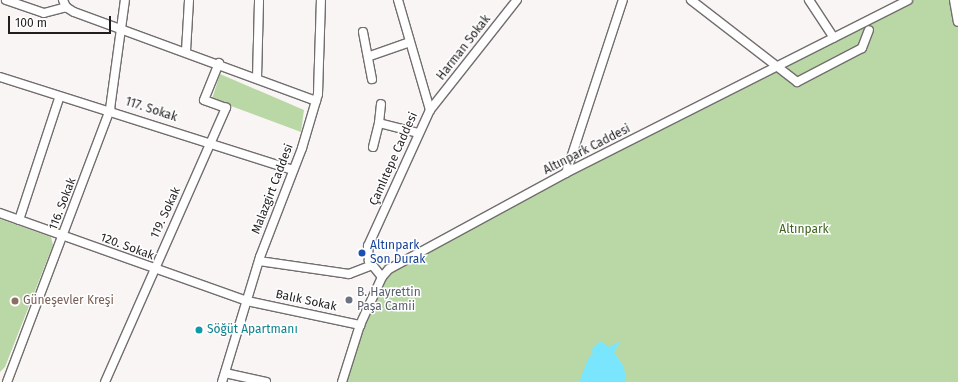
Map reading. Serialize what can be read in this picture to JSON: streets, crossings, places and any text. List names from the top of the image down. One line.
{"streets":{"street":["Harman Sokak","117. Sokak","Altınpark Caddesi","Çamlıtepe Caddesi","Malazgirt Caddesi","116. Sokak","119. Sokak","120. Sokak","Balık Sokak"]},"crossings":[["Harman Sokak","Çamlıtepe Caddesi"],["117. Sokak","Malazgirt Caddesi"],["117. Sokak","116. Sokak"],["117. Sokak","119. Sokak"],["Altınpark Caddesi","Çamlıtepe Caddesi"],["Altınpark Caddesi","Balık Sokak"],["Malazgirt Caddesi","120. Sokak"],["Malazgirt Caddesi","Balık Sokak"],["116. Sokak","120. Sokak"],["119. Sokak","120. Sokak"],["120. Sokak","Balık Sokak"]],"parks":["Altınpark"],"places":["Altınpark Son Durak","B. Hayrettin Paşa Camii","Güneşevler Kreşi","Söğüt Apartmanı"],"scale_bar":"100 m"}
